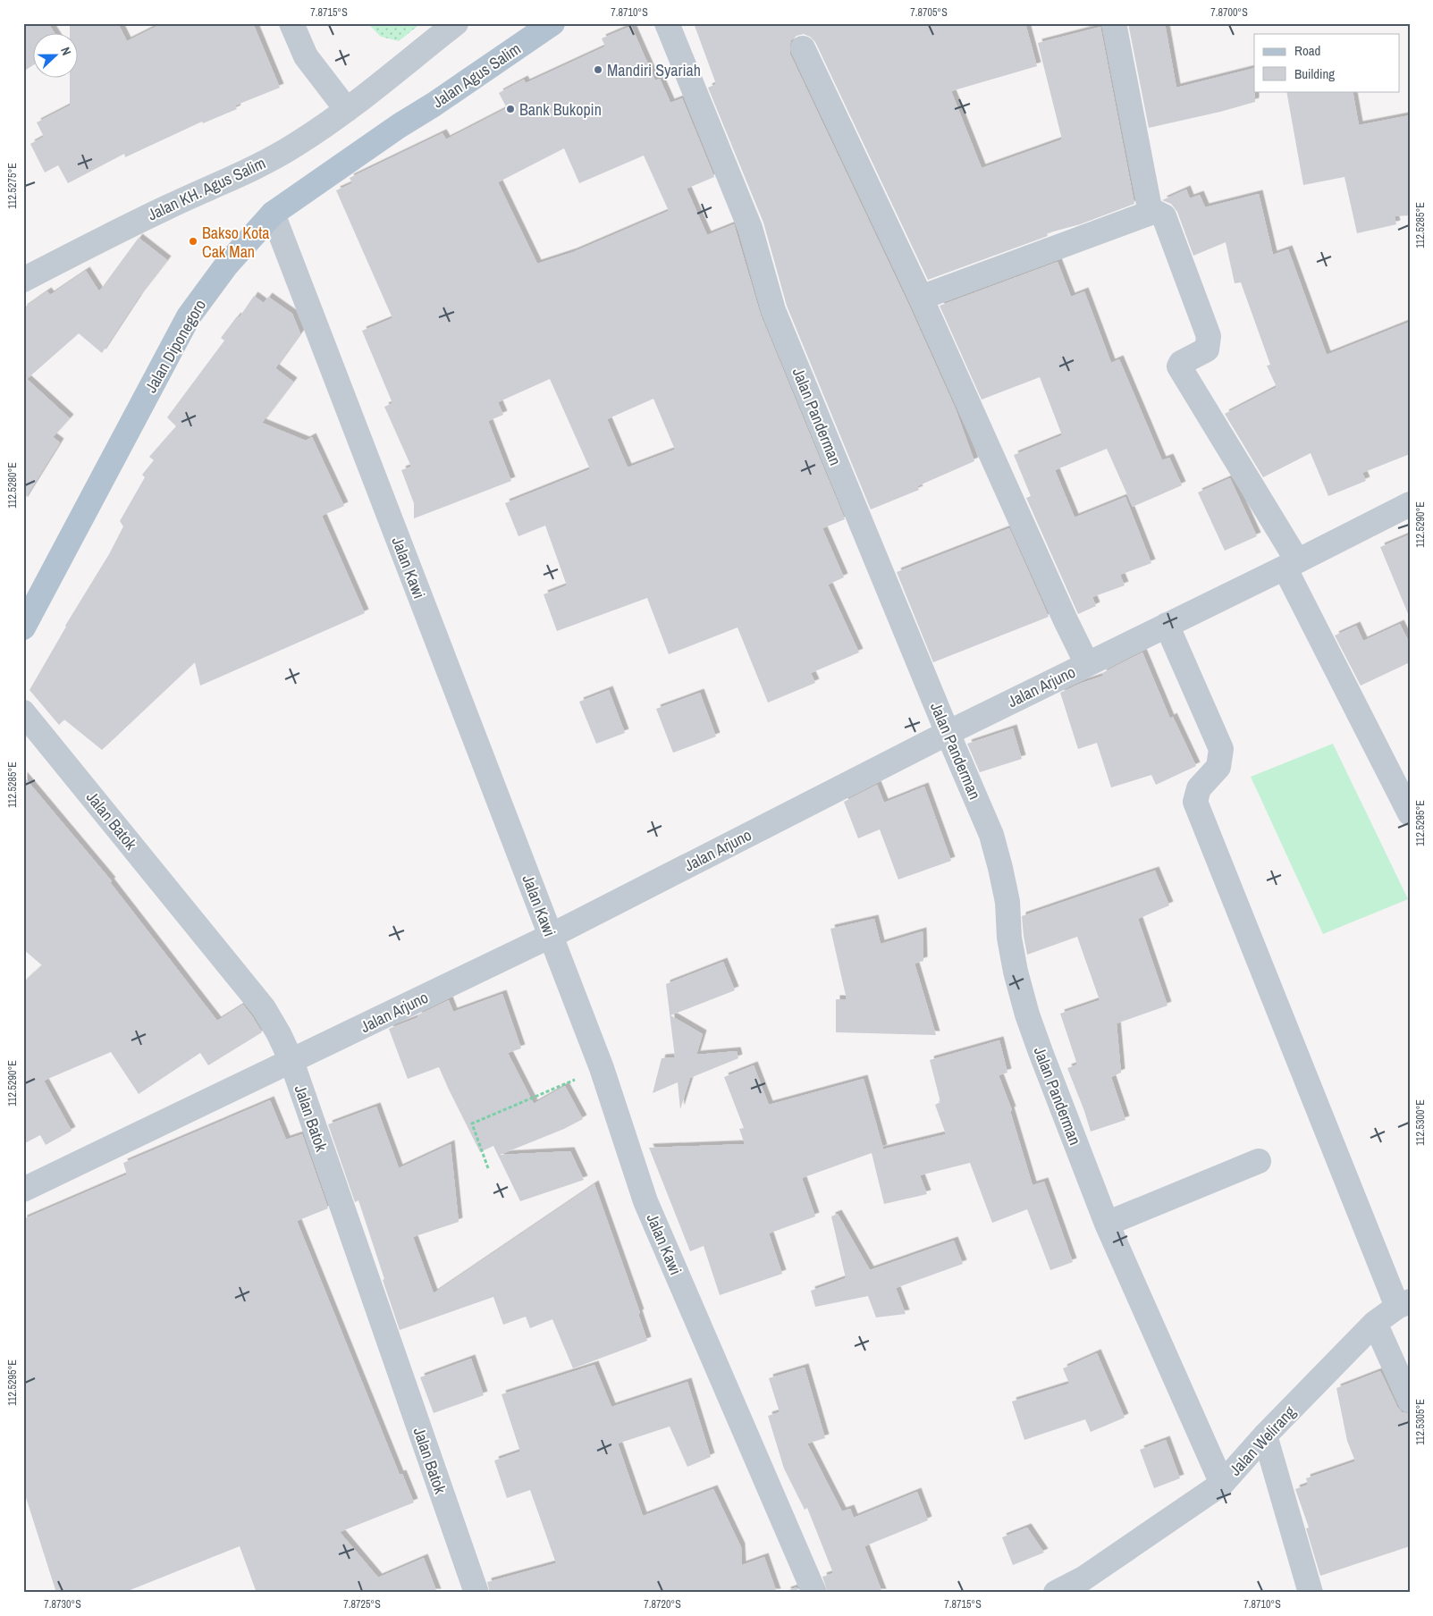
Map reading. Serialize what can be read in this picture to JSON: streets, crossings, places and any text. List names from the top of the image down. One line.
{"streets":{"main road":["Jalan Agus Salim","Jalan Diponegoro"],"street":["Jalan KH. Agus Salim","Jalan Panderman","Jalan Kawi","Jalan Arjuno","Jalan Batok","Jalan Welirang"]},"crossings":[["Jalan Agus Salim","Jalan Diponegoro"],["Jalan Diponegoro","Jalan Kawi"],["Jalan Panderman","Jalan Arjuno"],["Jalan Panderman","Jalan Welirang"],["Jalan Kawi","Jalan Arjuno"],["Jalan Arjuno","Jalan Batok"]],"places":["Mandiri Syariah","Bank Bukopin","Bakso Kota Cak Man"],"legend":["Road","Building"],"north":"right","coordinates":["7.8715°S","7.8710°S","7.8705°S","7.8700°S","112.5275°E","112.5285°E","112.5280°E","112.5290°E","112.5295°E","112.5300°E","112.5305°E","7.8730°S","7.8725°S","7.8720°S"]}
